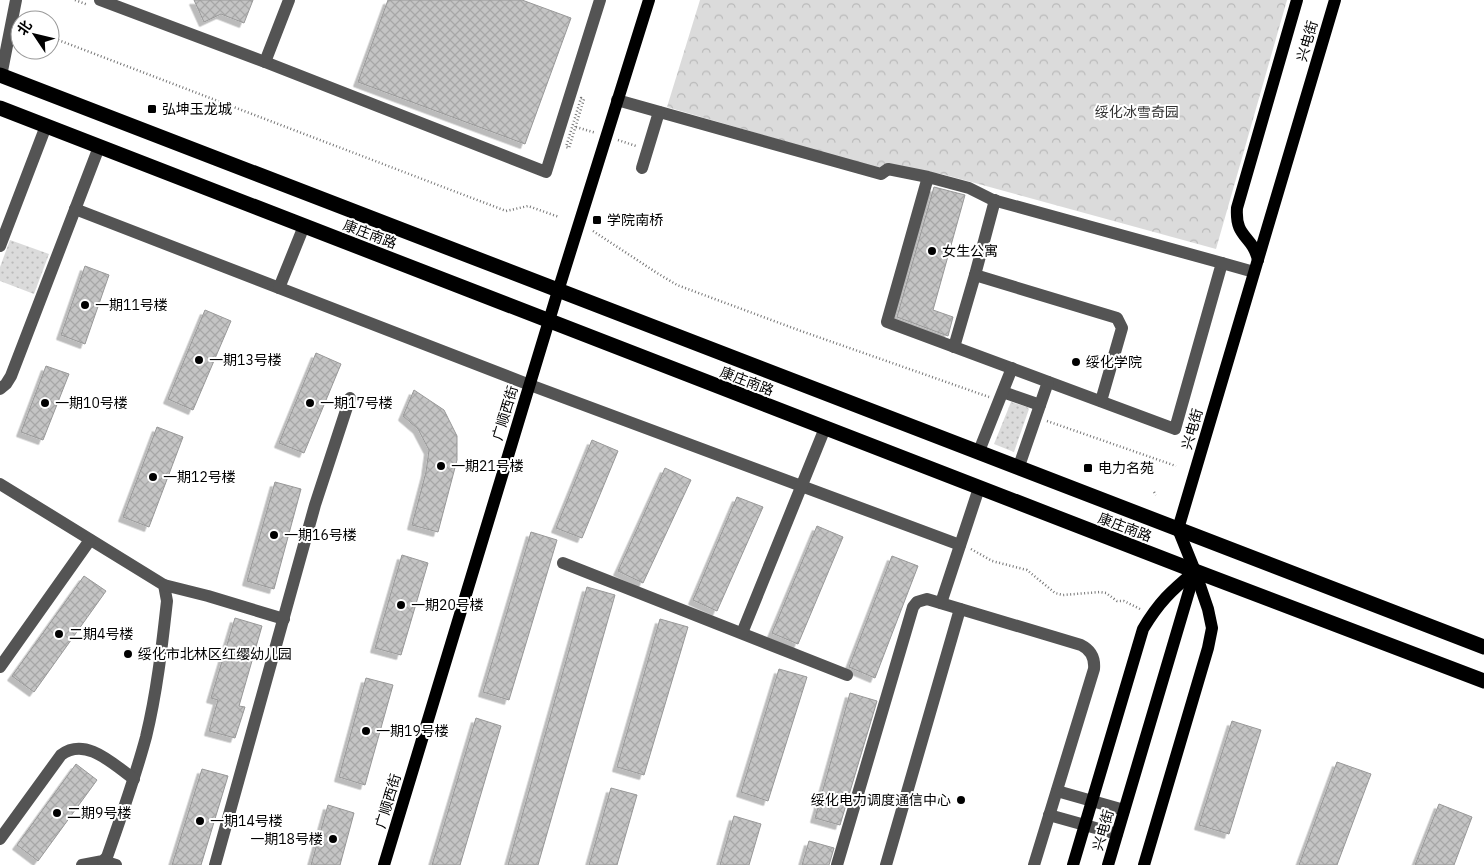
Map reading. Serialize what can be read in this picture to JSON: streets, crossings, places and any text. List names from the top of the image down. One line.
{"streets":{"highway":["康庄南路"],"main road":["兴电街","广顺西街"]},"crossings":[["兴电街","康庄南路"],["康庄南路","广顺西街"]],"parks":["绥化冰雪奇园"],"places":{"transit":["弘坤玉龙城","学院南桥","电力名苑"],"other":["女生公寓","一期11号楼","一期13号楼","绥化学院","一期10号楼","一期17号楼","一期21号楼","一期12号楼","一期16号楼","一期20号楼","二期4号楼","绥化市北林区红缨幼儿园","一期19号楼","绥化电力调度通信中心","二期9号楼","一期14号楼","一期18号楼"]},"north":"top left"}
